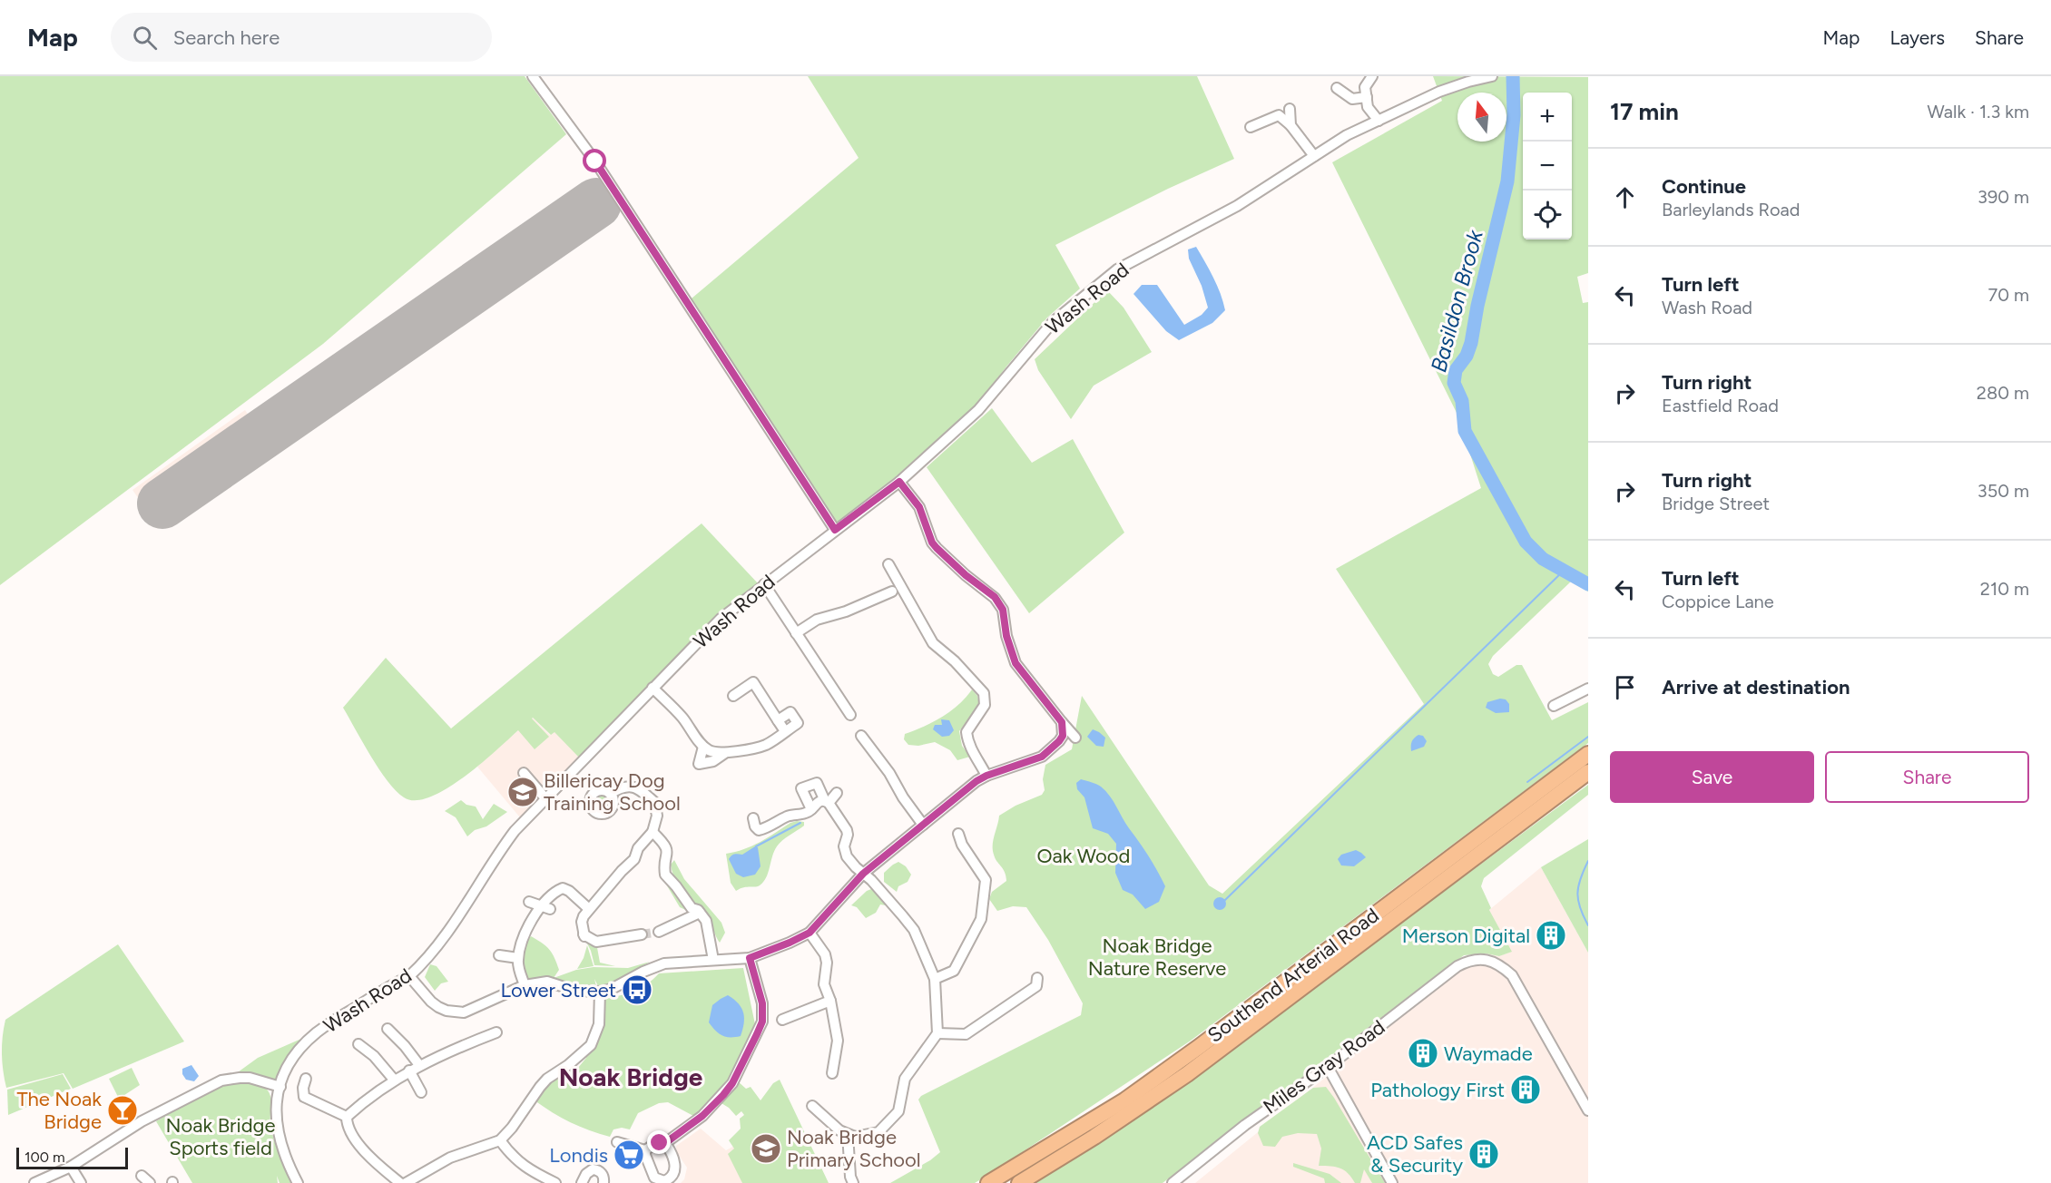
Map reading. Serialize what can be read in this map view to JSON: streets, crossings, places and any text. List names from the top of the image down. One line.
{"streets":{"highway":["Southend Arterial Road"],"street":["Wash Road","Miles Gray Road"]},"districts":["Noak Bridge"],"water":["Basildon Brook"],"parks":["Oak Wood","Noak Bridge Nature Reserve","Noak Bridge Sports field"],"places":{"school or university":["Billericay Dog Training School","Noak Bridge Primary School"],"building":["Merson Digital","Waymade","Pathology First","ACD Safes & Security"],"bus stop":["Lower Street"],"bar":["The Noak Bridge"],"supermarket":["Londis"]},"scale_bar":"100 m","north":"top","page":{"header":"Map","search":"Search here","nav":["Map","Layers","Share"],"heading":["17 min","Walk · 1.3 km"],"map_buttons":["+","−"],"list":[["Continue","Barleylands Road","390 m"],["Turn left","Wash Road","70 m"],["Turn right","Eastfield Road","280 m"],["Turn right","Bridge Street","350 m"],["Turn left","Coppice Lane","210 m"],"Arrive at destination"],"buttons":["Save","Share"],"scale":"100 m"}}
